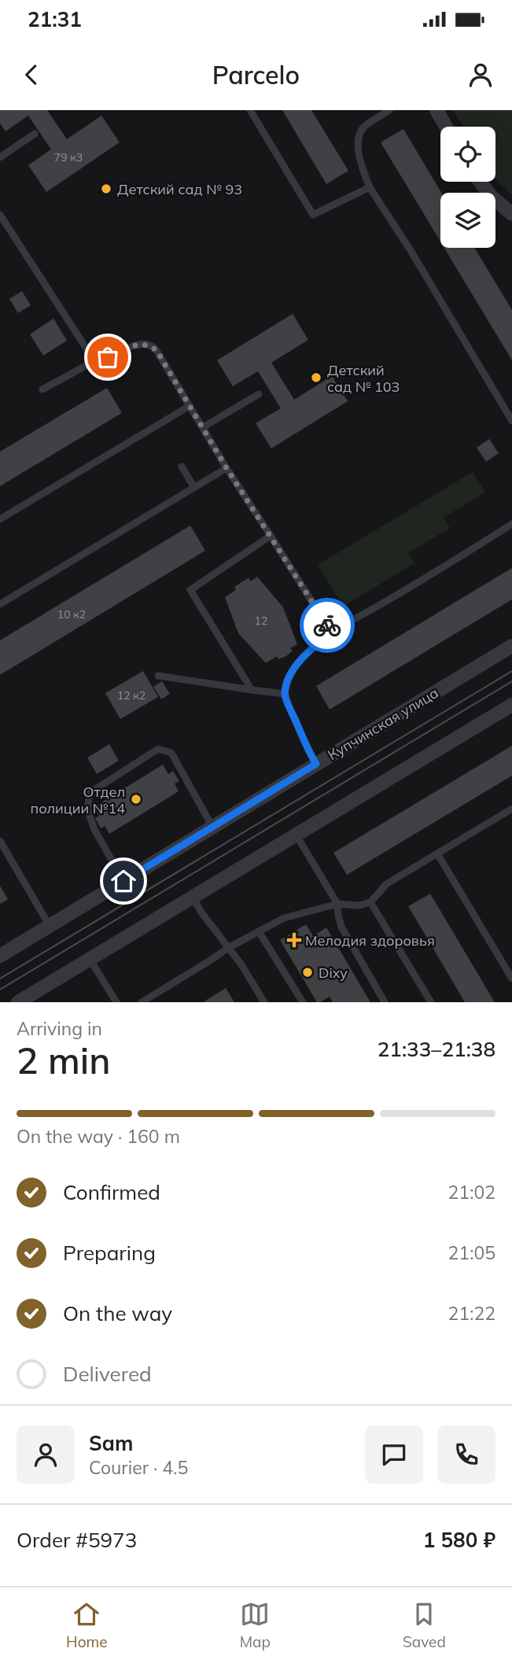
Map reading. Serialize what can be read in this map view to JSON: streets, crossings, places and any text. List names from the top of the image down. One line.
{"streets":{"street":["Купчинская улица"]},"places":{"other":["Детский сад № 93","Детский сад № 103","Отдел полиции №14","Dixy"],"health":["Мелодия здоровья"]},"house_numbers":["79 к3","10 к2","12","12 к2"],"page":{"status":"21:31","header":"Parcelo","heading":["2 min","Arriving in","21:33–21:38"],"panel":["Sam","Courier · 4.5","Order #5973","1 580 ₽"],"bar":"On the way · 160 m","list":[["Confirmed","21:02"],["Preparing","21:05"],["On the way","21:22"],"Delivered"],"tabs":["Home","Map","Saved"]}}
